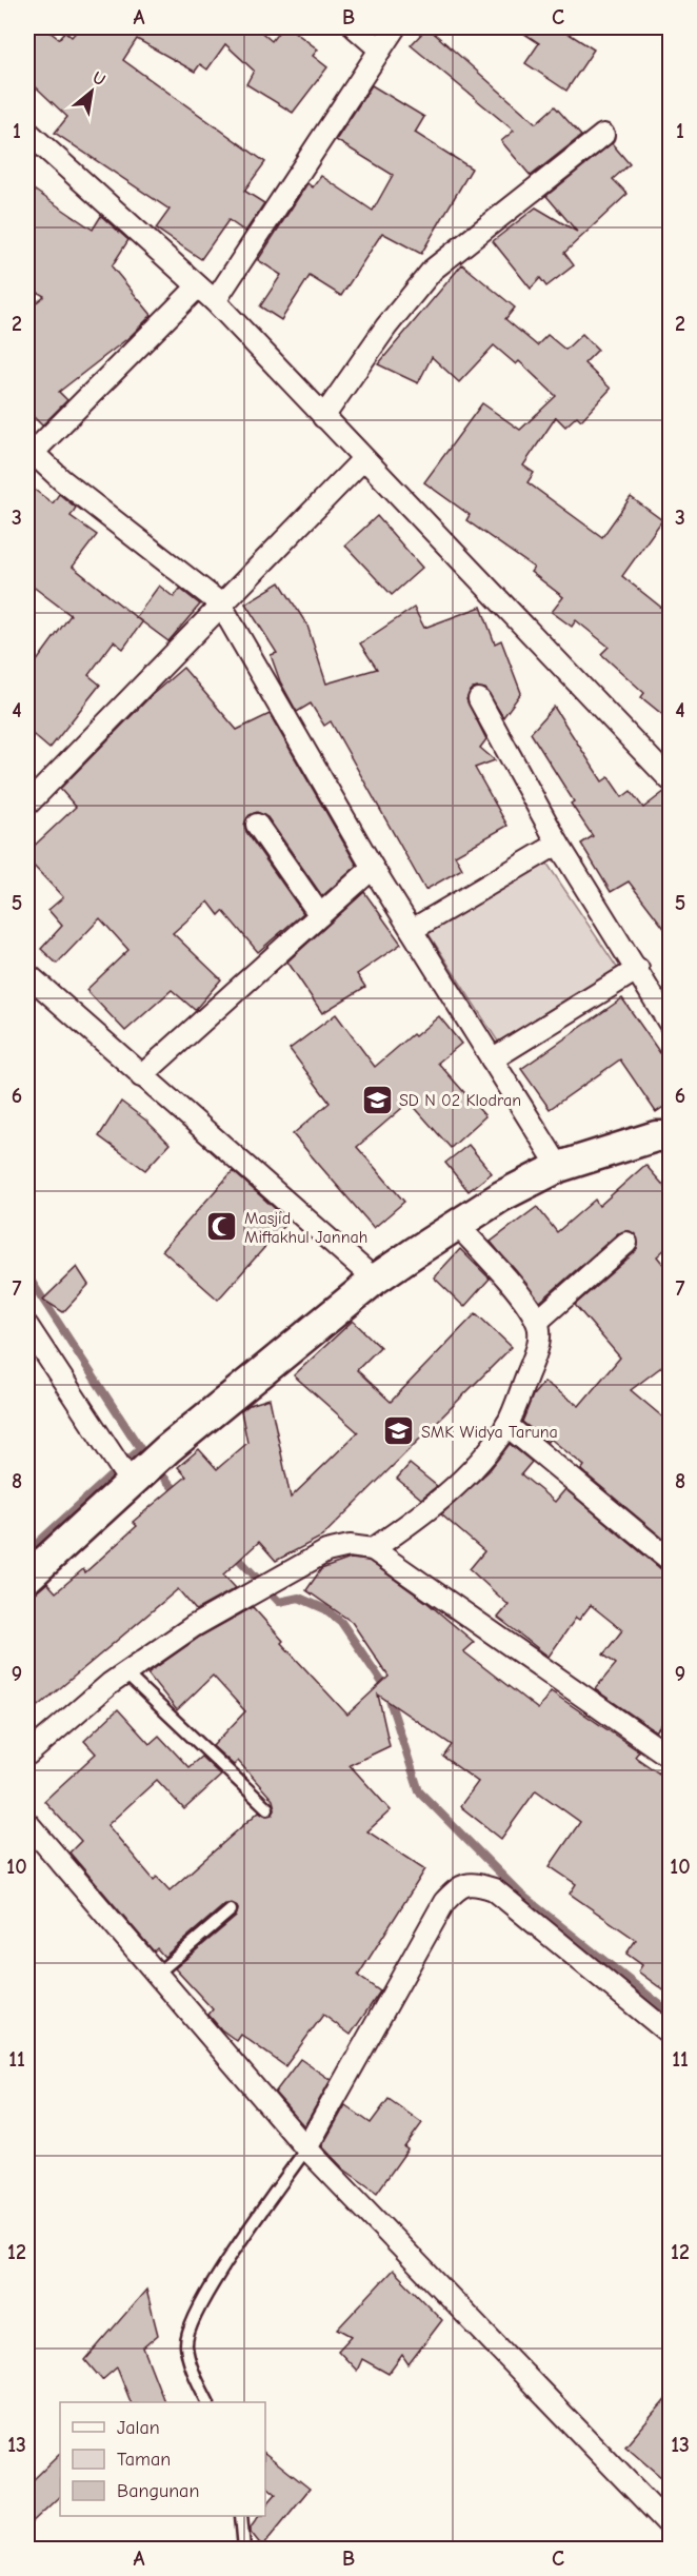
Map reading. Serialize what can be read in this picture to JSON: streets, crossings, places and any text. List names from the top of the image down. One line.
{"places":{"school or university":["SD N 02 Klodran","SMK Widya Taruna"],"mosque":["Masjid Miftakhul Jannah"]},"legend":["Jalan","Taman","Bangunan"],"north":"top right","grid":{"columns":["A","B","C"],"rows":["1","2","3","4","5","6","7","8","9","10","11","12","13"]}}
